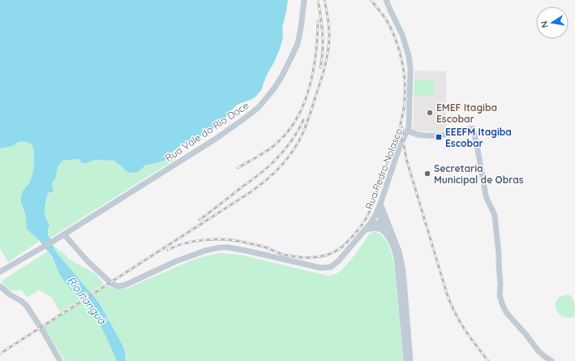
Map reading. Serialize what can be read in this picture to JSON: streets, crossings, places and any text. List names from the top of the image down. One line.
{"streets":{"street":["Rua Vale do Rio Doce","Rua Pedro Nolasco"]},"crossings":[["Rua Vale do Rio Doce","Rua Pedro Nolasco"]],"water":["Rio Itanguá"],"places":{"other":["EMEF Itagiba Escobar","Secretaria Municipal de Obras"],"transit":["EEEFM Itagiba Escobar"]},"north":"left"}
